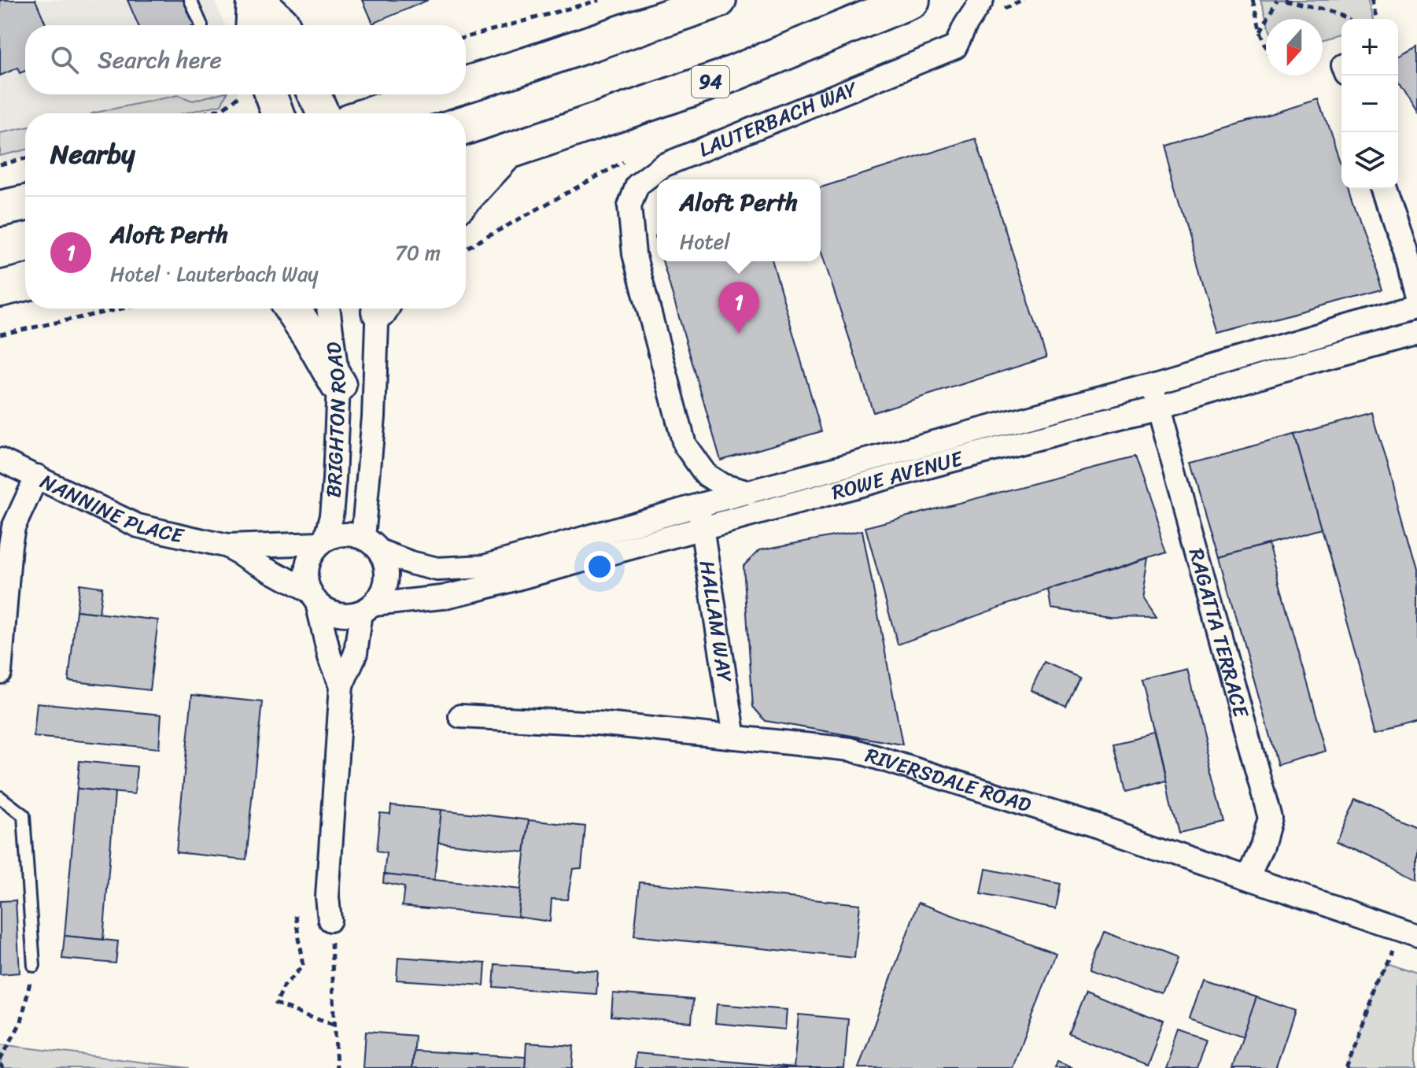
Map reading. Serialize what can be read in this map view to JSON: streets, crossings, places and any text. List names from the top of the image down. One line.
{"streets":{"highway":["94"],"street":["LAUTERBACH WAY","BRIGHTON ROAD","ROWE AVENUE","NANNINE PLACE","HALLAM WAY","RAGATTA TERRACE","RIVERSDALE ROAD"]},"crossings":[["LAUTERBACH WAY","ROWE AVENUE"],["BRIGHTON ROAD","ROWE AVENUE"],["BRIGHTON ROAD","NANNINE PLACE"],["ROWE AVENUE","NANNINE PLACE"],["ROWE AVENUE","HALLAM WAY"],["ROWE AVENUE","RAGATTA TERRACE"],["HALLAM WAY","RIVERSDALE ROAD"],["RAGATTA TERRACE","RIVERSDALE ROAD"]],"north":"bottom","page":{"map_buttons":["+","−"],"search":"Search here","heading":"Nearby","popup":["Aloft Perth","Hotel"],"list":[{"mark":"1","name":"Aloft Perth","note":"Hotel · Lauterbach Way","value":"70 m"}],"pins":"1"}}
